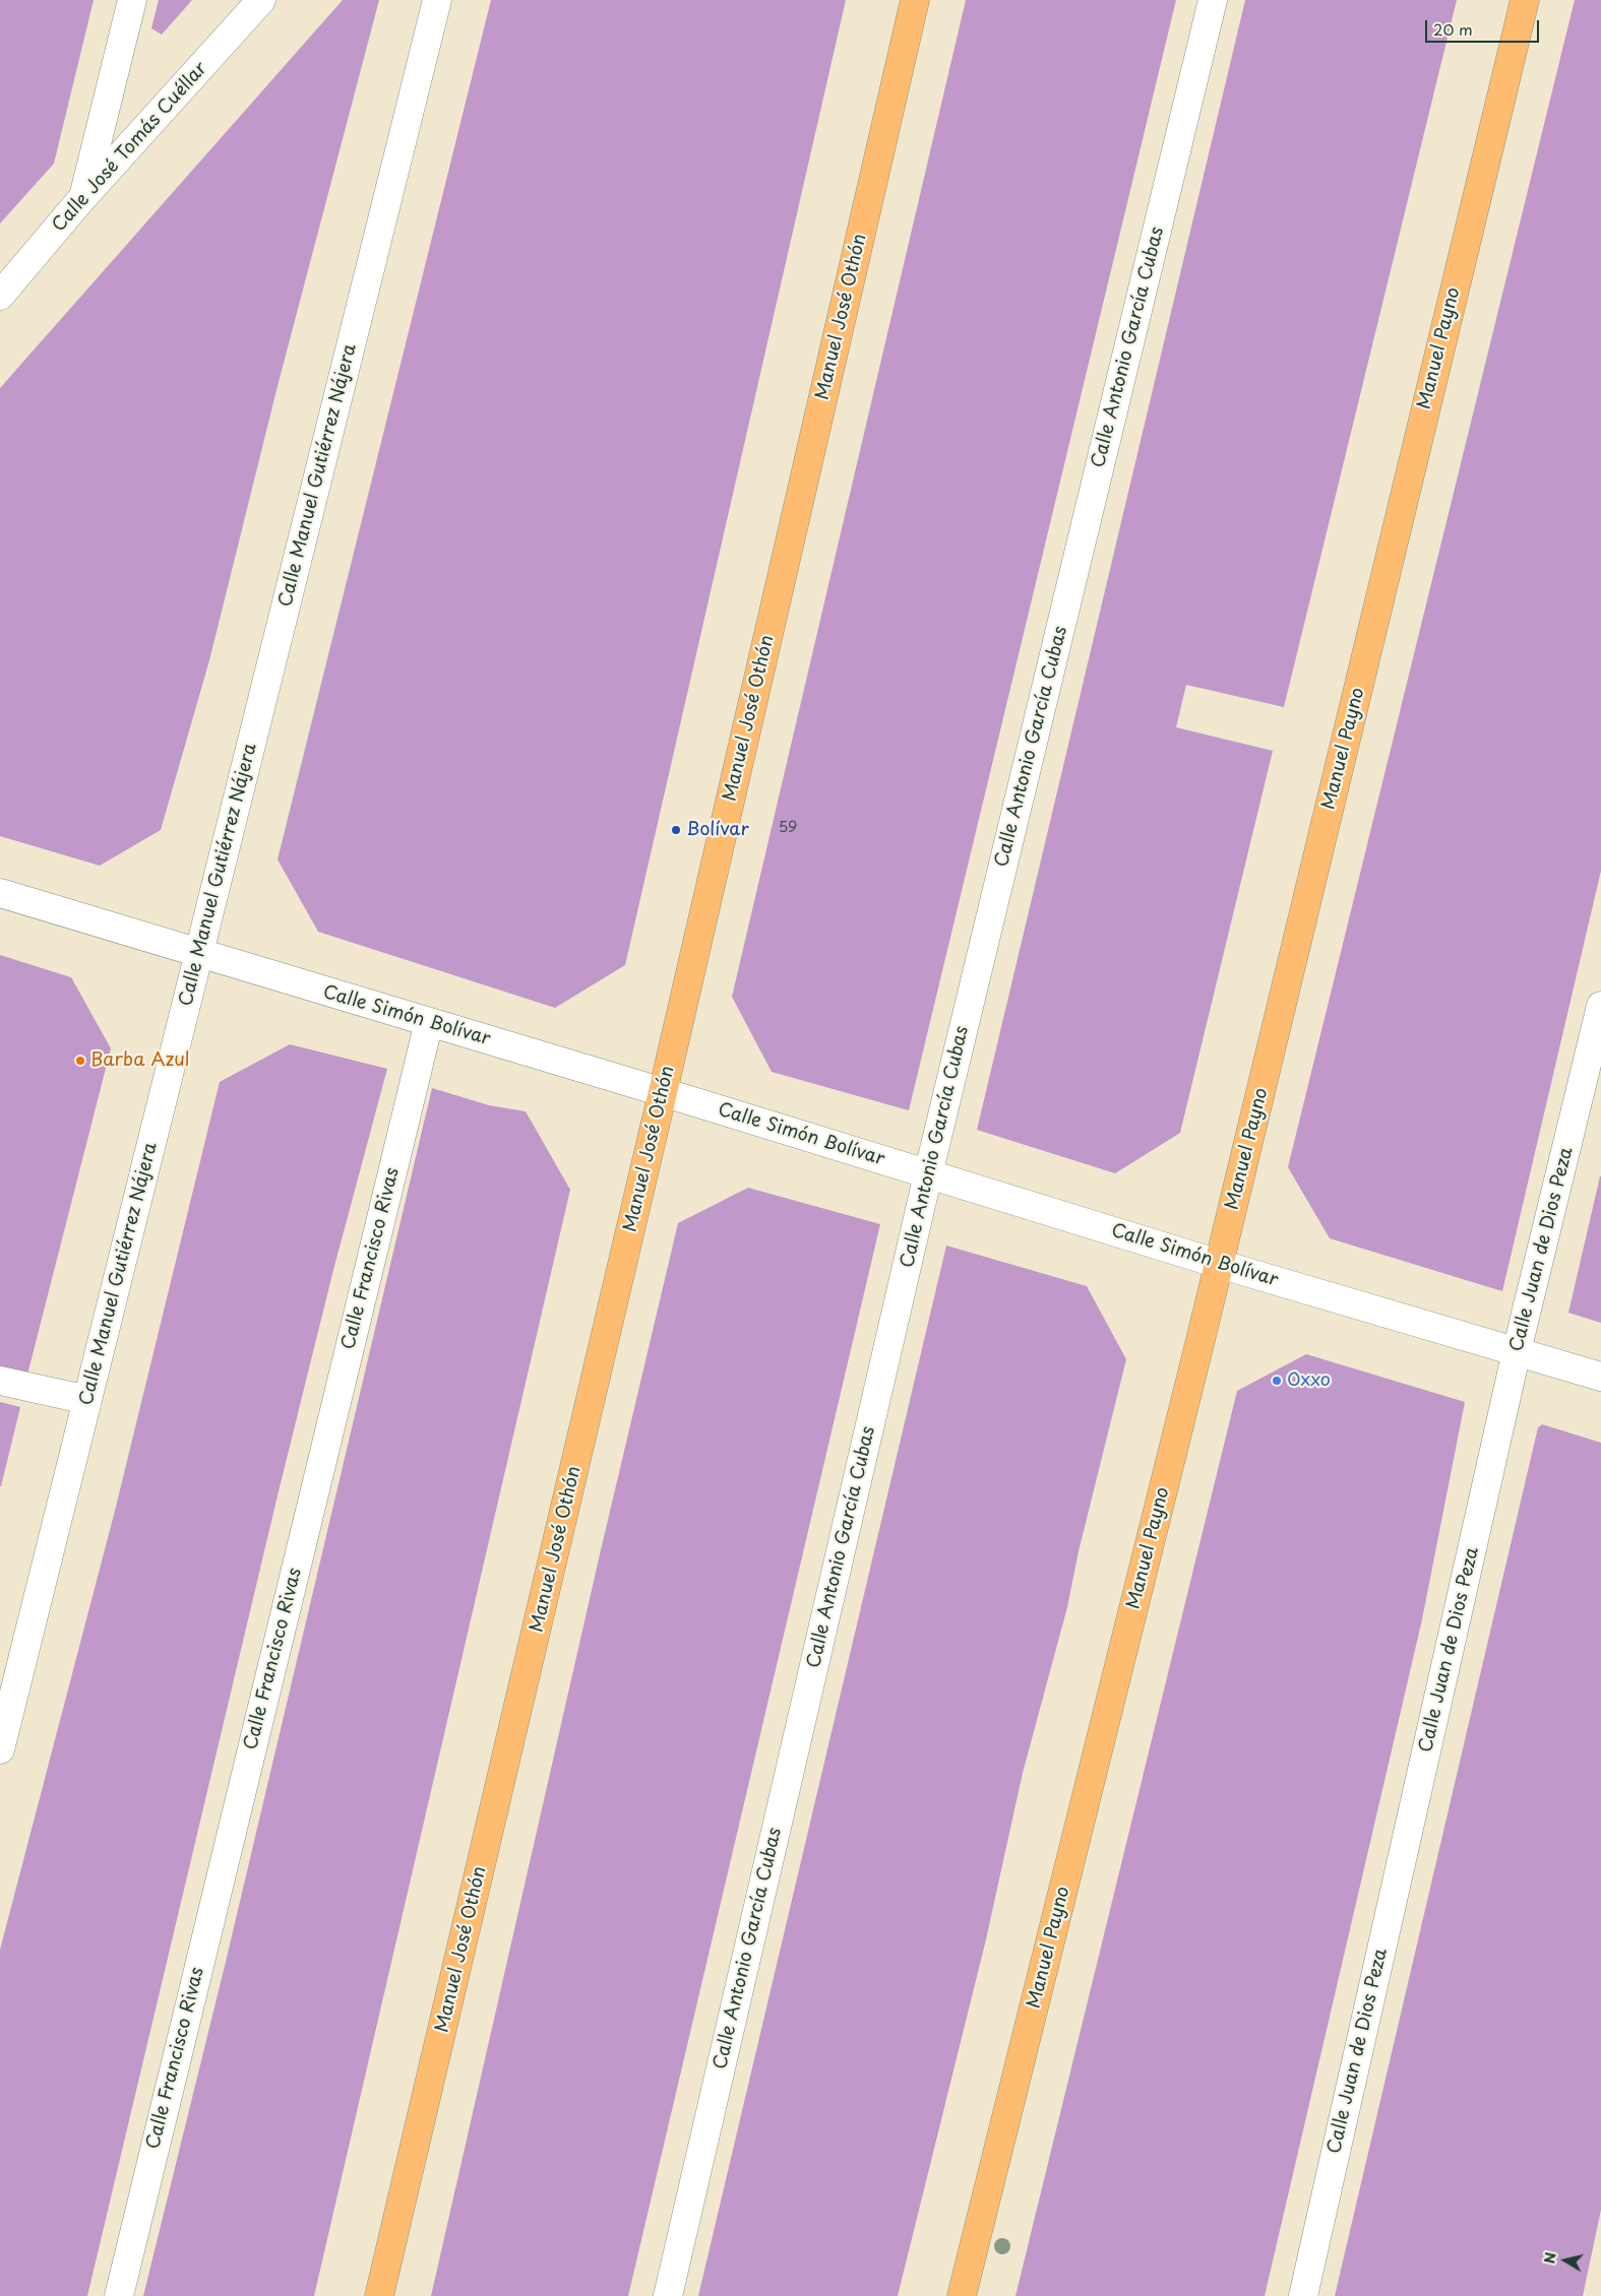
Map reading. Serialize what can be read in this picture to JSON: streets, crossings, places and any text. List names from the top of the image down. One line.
{"streets":{"main road":["Manuel José Othón","Manuel Payno"],"street":["Calle José Tomás Cuéllar","Calle Antonio García Cubas","Calle Manuel Gutiérrez Nájera","Calle Simón Bolívar","Calle Juan de Dios Peza","Calle Francisco Rivas"]},"crossings":[["Manuel José Othón","Calle Simón Bolívar"],["Calle Antonio García Cubas","Calle Simón Bolívar"],["Manuel Payno","Calle Simón Bolívar"],["Calle Manuel Gutiérrez Nájera","Calle Simón Bolívar"],["Calle Simón Bolívar","Calle Juan de Dios Peza"],["Calle Simón Bolívar","Calle Francisco Rivas"]],"places":["Bolívar","Barba Azul","Oxxo"],"house_numbers":["59"],"scale_bar":"20 m","north":"left"}
